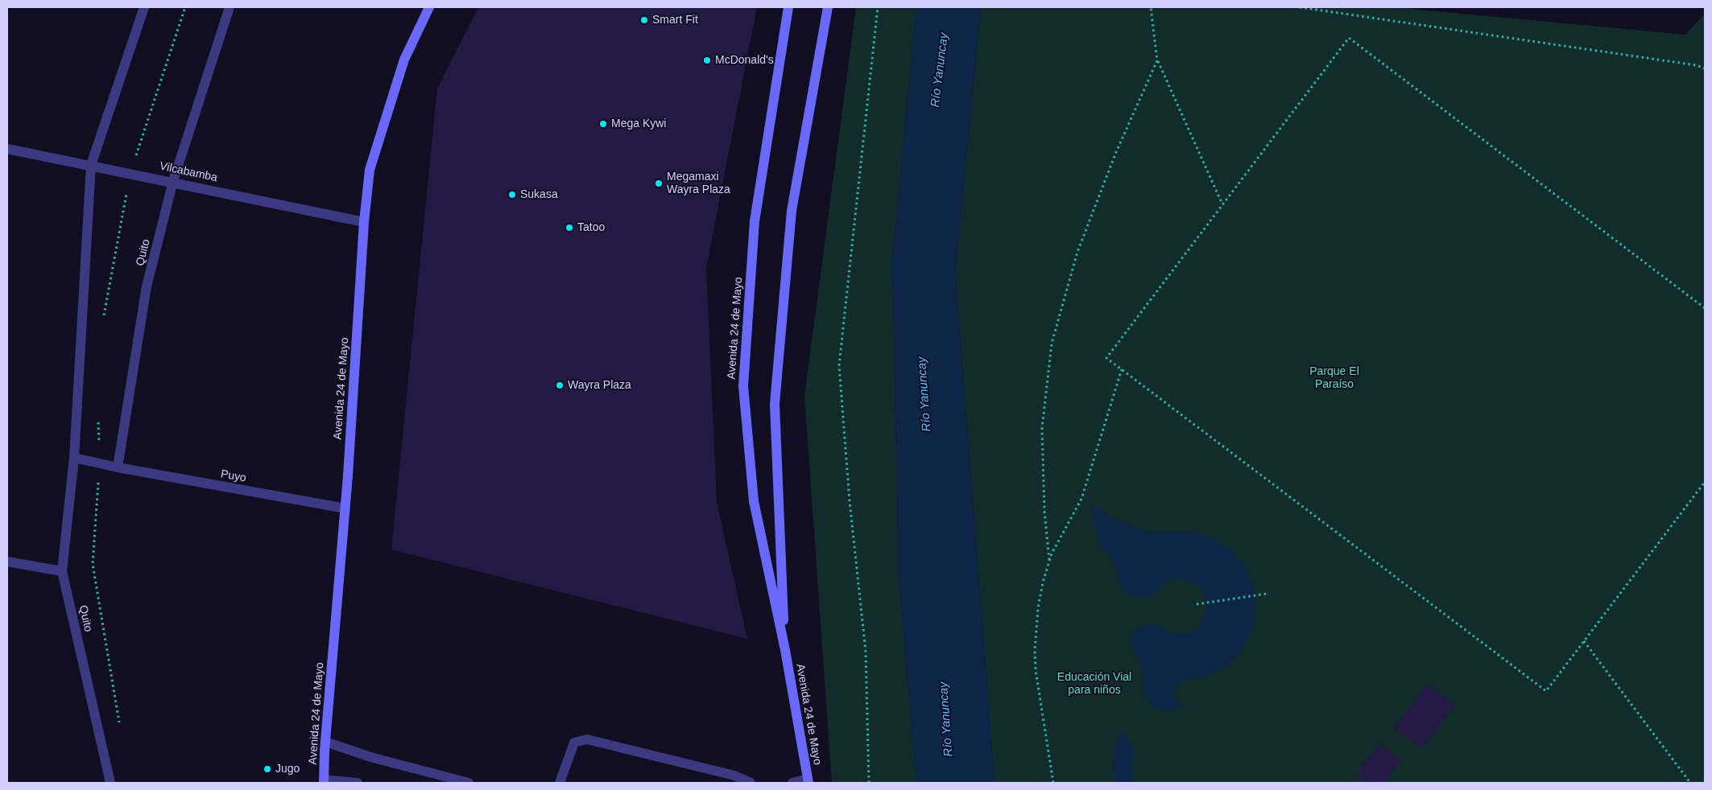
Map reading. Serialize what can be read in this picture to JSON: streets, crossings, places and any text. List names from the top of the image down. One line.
{"streets":{"main road":["Avenida 24 de Mayo"],"street":["Vilcabamba","Quito","Puyo"]},"crossings":[["Vilcabamba","Quito"],["Vilcabamba","Avenida 24 de Mayo"],["Quito","Puyo"],["Avenida 24 de Mayo","Puyo"]],"water":["Río Yanuncay"],"parks":["Parque El Paraíso","Educación Vial para niños"],"places":["Smart Fit","McDonald's","Mega Kywi","Megamaxi Wayra Plaza","Sukasa","Tatoo","Wayra Plaza","Jugo"]}
